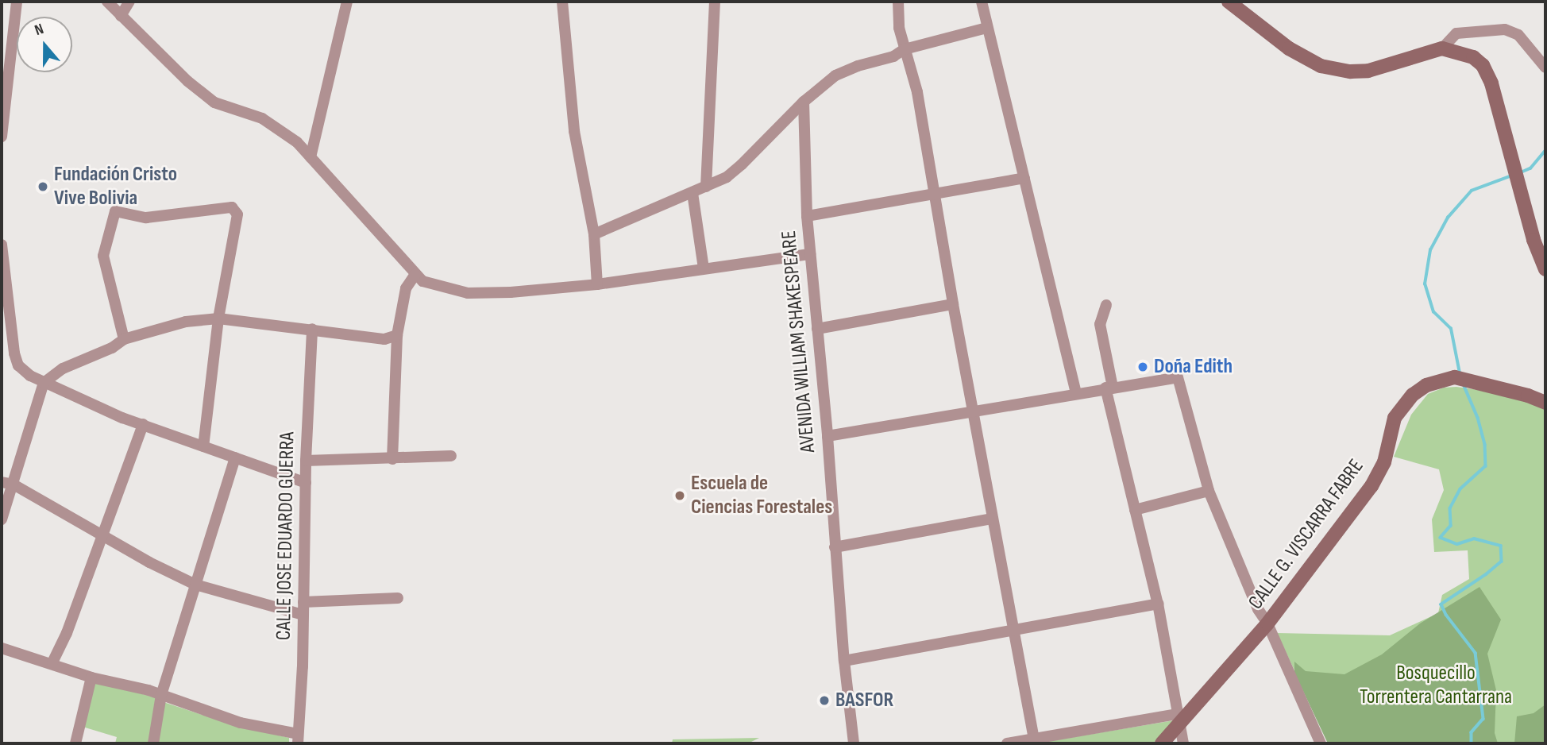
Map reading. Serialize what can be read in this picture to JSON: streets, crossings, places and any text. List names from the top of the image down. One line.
{"streets":{"street":["AVENIDA WILLIAM SHAKESPEARE","CALLE G. VISCARRA FABRE","CALLE JOSE EDUARDO GUERRA"]},"parks":["Bosquecillo Torrentera Cantarrana"],"places":["Fundación Cristo Vive Bolivia","Doña Edith","Escuela de Ciencias Forestales","BASFOR"],"north":"top"}
